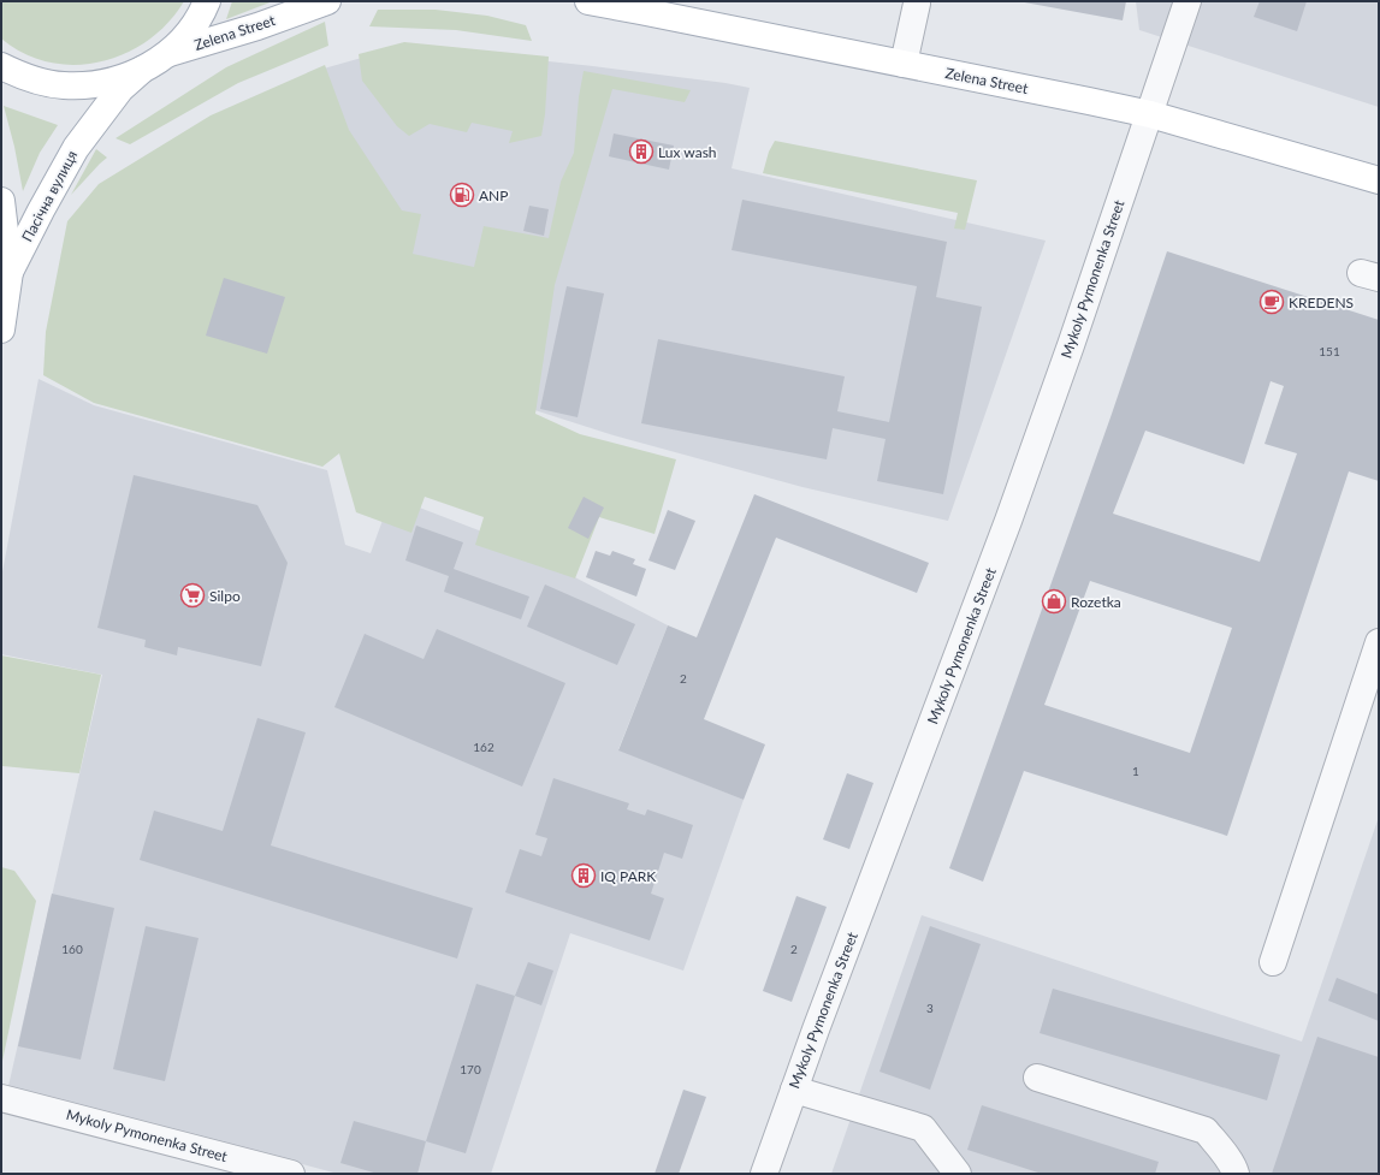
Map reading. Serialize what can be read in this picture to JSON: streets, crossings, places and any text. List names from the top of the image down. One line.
{"streets":{"main road":["Zelena Street","Пасічна вулиця"],"street":["Mykoly Pymonenka Street"]},"crossings":[["Zelena Street","Mykoly Pymonenka Street"]],"places":{"building":["Lux wash","IQ PARK"],"fuel station":["ANP"],"cafe":["KREDENS"],"supermarket":["Silpo"],"shop":["Rozetka"]},"house_numbers":["151","2","162","1","160","2","3","170"]}
